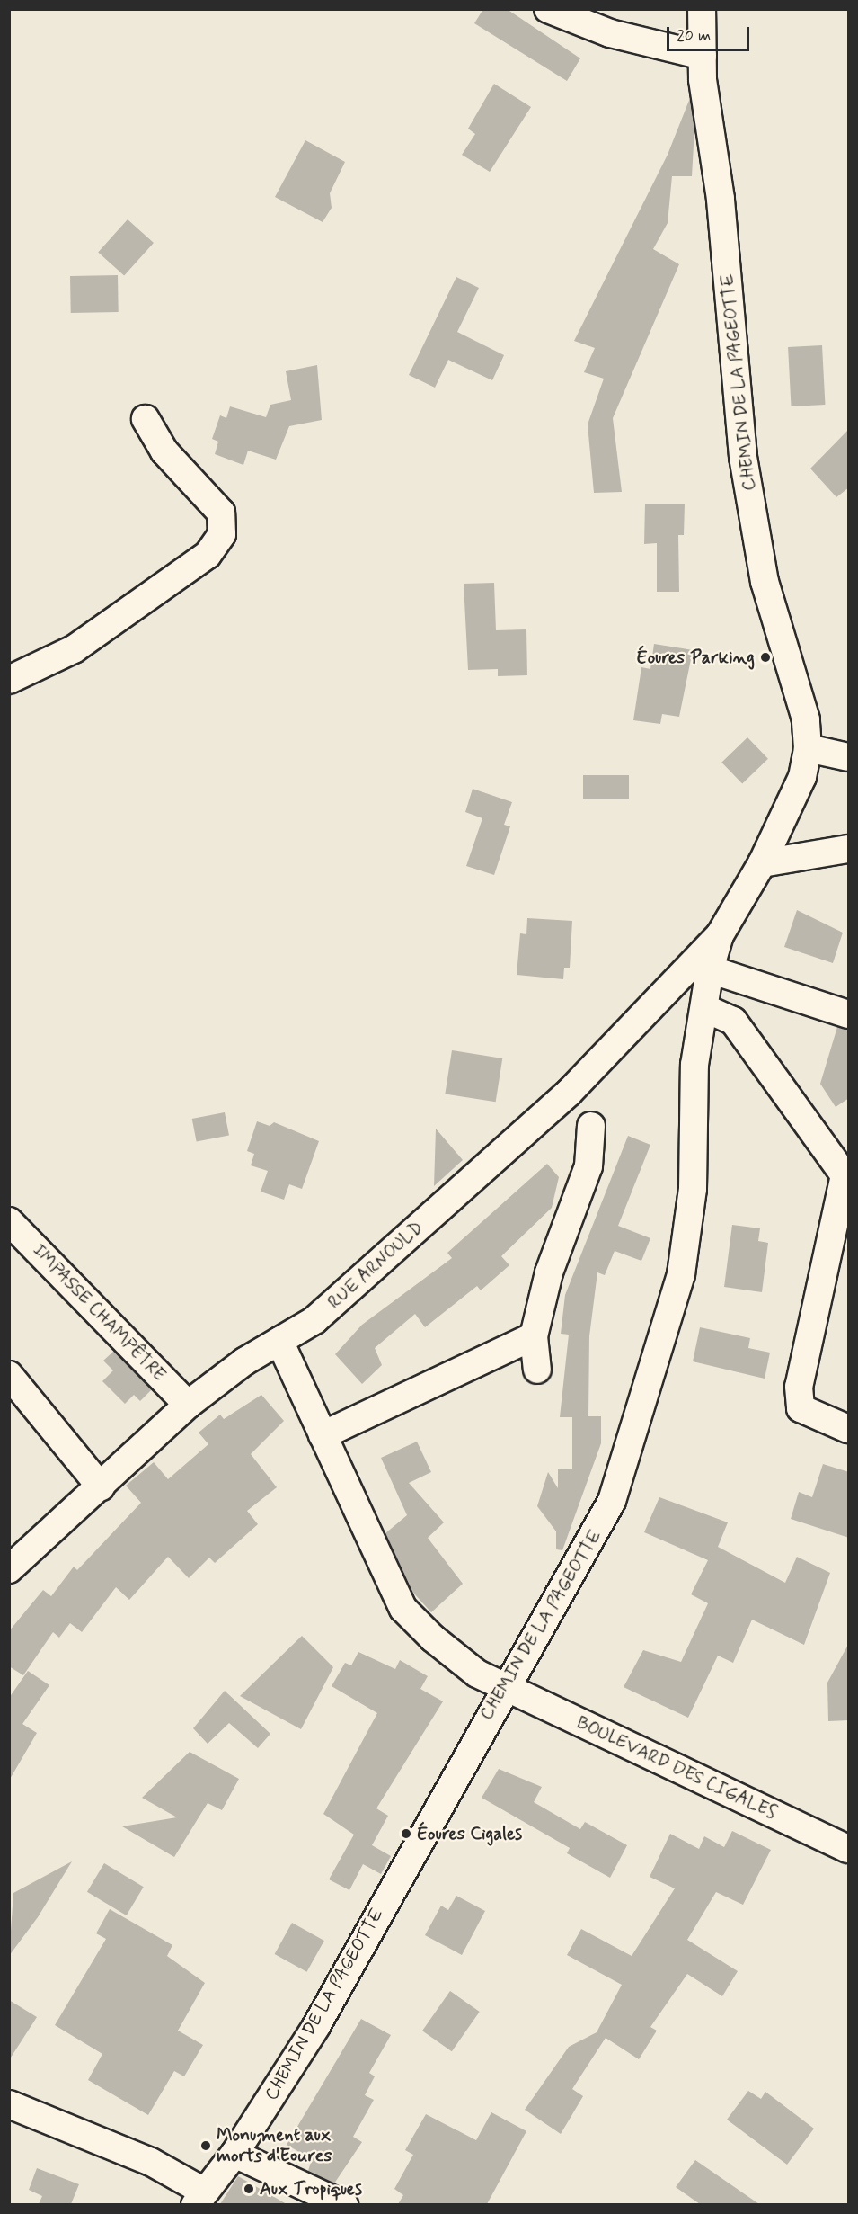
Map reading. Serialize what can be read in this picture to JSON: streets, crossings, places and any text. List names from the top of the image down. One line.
{"streets":{"street":["CHEMIN DE LA PAGEOTTE","RUE ARNOULD","IMPASSE CHAMPÊTRE","BOULEVARD DES CIGALES"]},"crossings":[["CHEMIN DE LA PAGEOTTE","RUE ARNOULD"],["CHEMIN DE LA PAGEOTTE","BOULEVARD DES CIGALES"],["RUE ARNOULD","IMPASSE CHAMPÊTRE"],["RUE ARNOULD","BOULEVARD DES CIGALES"]],"places":["Éoures Parking","Éoures Cigales","Monument aux morts d'Eoures","Aux Tropiques"],"scale_bar":"20 m"}
